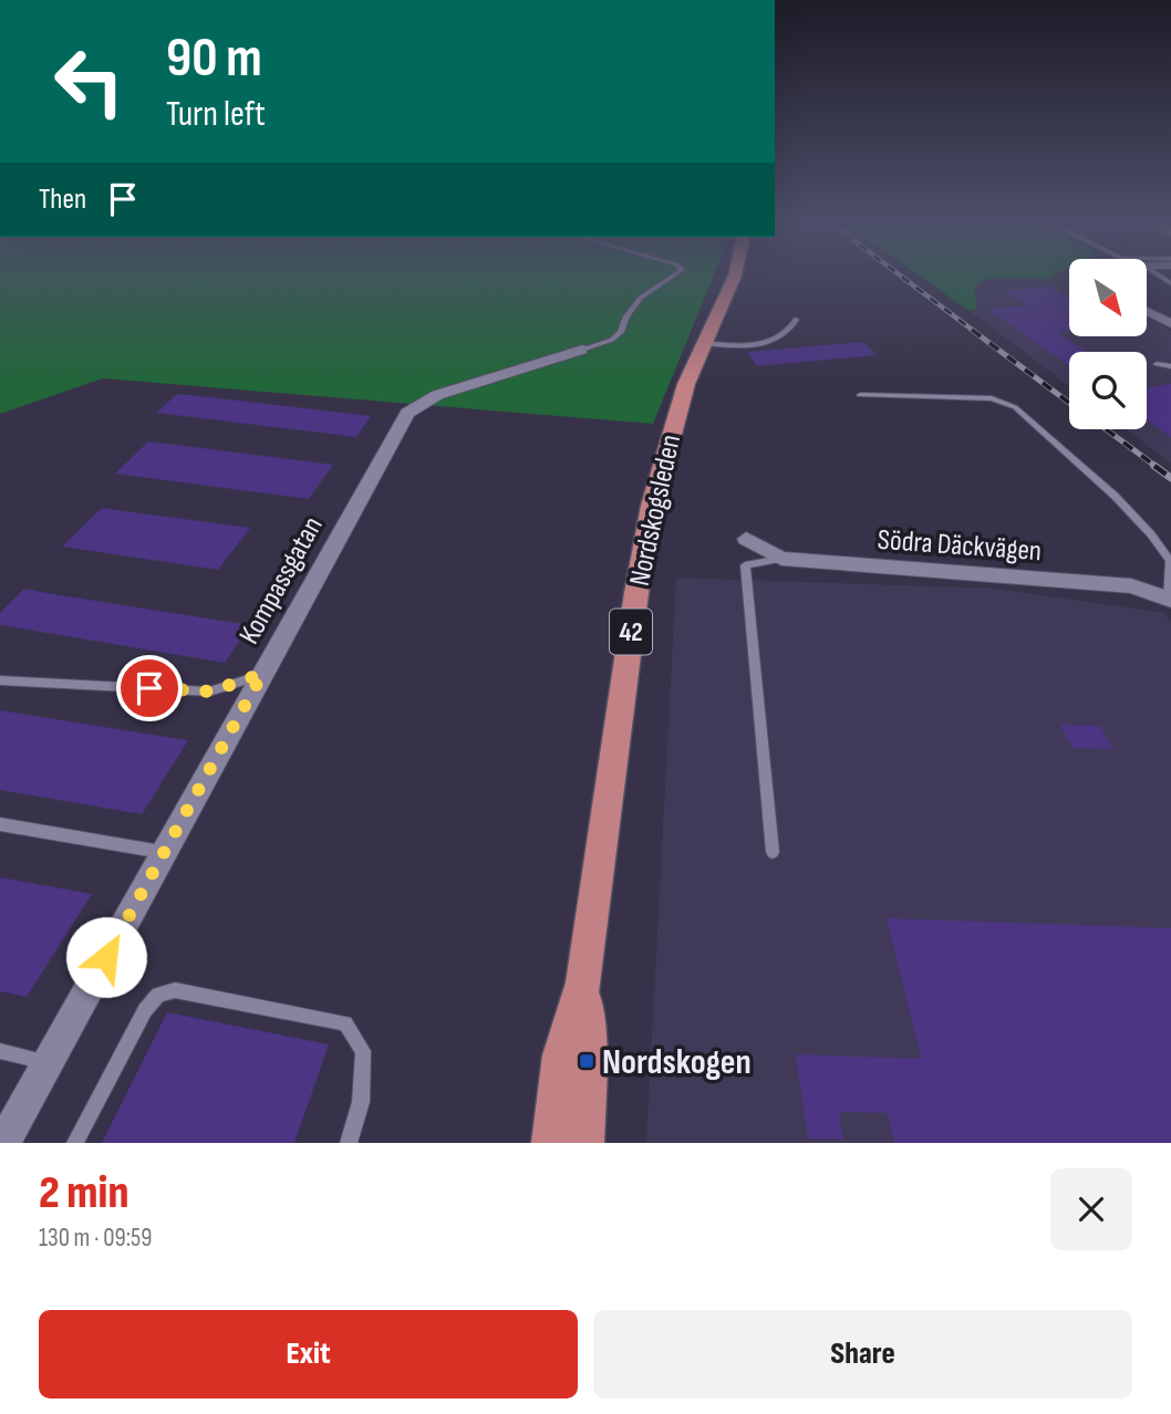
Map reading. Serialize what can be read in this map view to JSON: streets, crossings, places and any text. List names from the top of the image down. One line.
{"streets":{"main road":["Nordskogsleden","42"],"street":["Södra Däckvägen","Kompassgatan"]},"places":{"transit":["Nordskogen"]},"north":"bottom right","page":{"turn":["90 m","Turn left"],"then":"Then","heading":["2 min","130 m · 09:59"],"buttons":["Exit","Share"]}}
